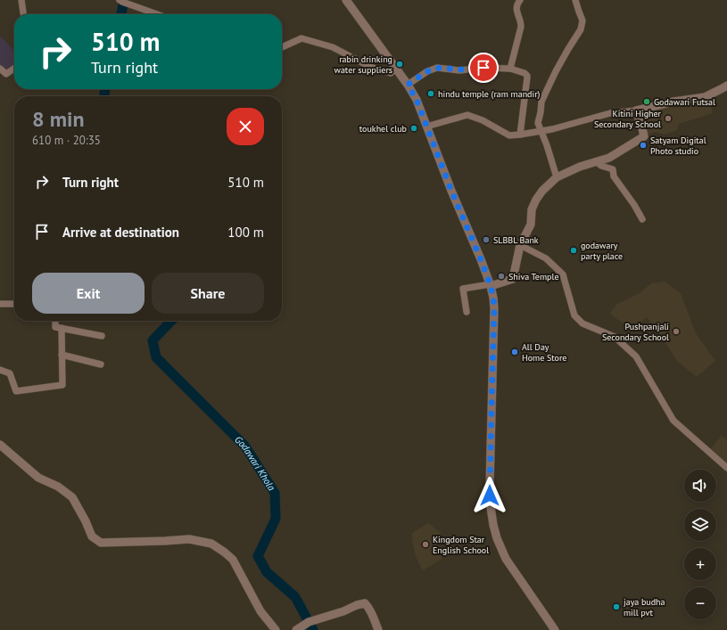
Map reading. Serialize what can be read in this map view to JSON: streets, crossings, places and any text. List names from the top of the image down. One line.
{"water":["Godawari Khola"],"places":["rabin drinking water suppliers","hindu temple (ram mandir)","Godawari Futsal","Kitini Higher Secondary School","toukhel club","Satyam Digital Photo studio","SLBBL Bank","godawary party place","Shiva Temple","Pushpanjali Secondary School","All Day Home Store","Kingdom Star English School","jaya budha mill pvt"],"page":{"turn":["510 m","Turn right"],"heading":["8 min","610 m · 20:35"],"list":[{"name":"Turn right","value":"510 m"},{"name":"Arrive at destination","value":"100 m"}],"buttons":["Exit","Share"],"map_buttons":["+","−"]}}
